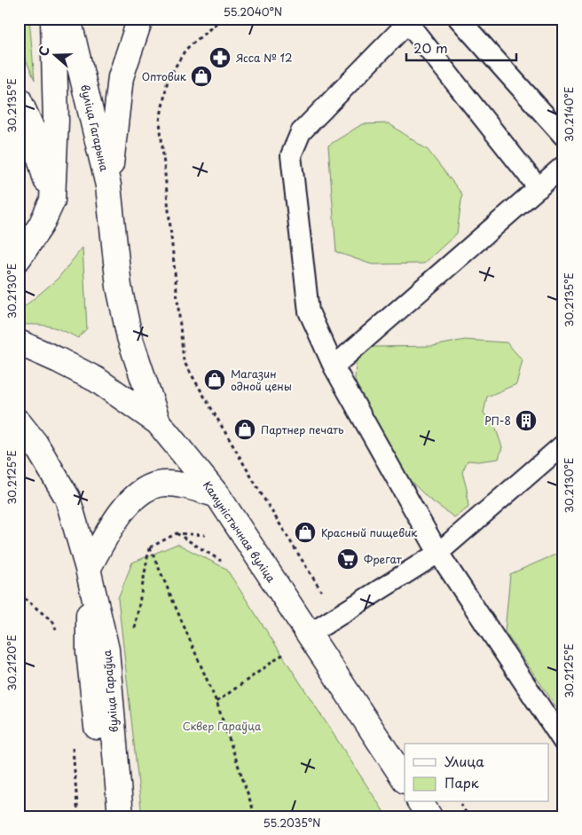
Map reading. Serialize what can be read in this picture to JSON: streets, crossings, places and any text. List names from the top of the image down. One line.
{"streets":{"main road":["вуліца Гагарына","Камуністычная вуліца","вуліца Гараўца"]},"crossings":[["вуліца Гагарына","Камуністычная вуліца"]],"parks":["Сквер Гараўца"],"places":{"pharmacy":["Ясса № 12"],"shop":["Оптовик","Магазин одной цены","Партнер печать","Красный пищевик"],"building":["РП-8"],"supermarket":["Фрегат"]},"legend":["Улица","Парк"],"scale_bar":"20 m","north":"left","coordinates":["55.2040°N","30.2135°E","30.2140°E","30.2130°E","30.2125°E","30.2120°E","55.2035°N"]}
